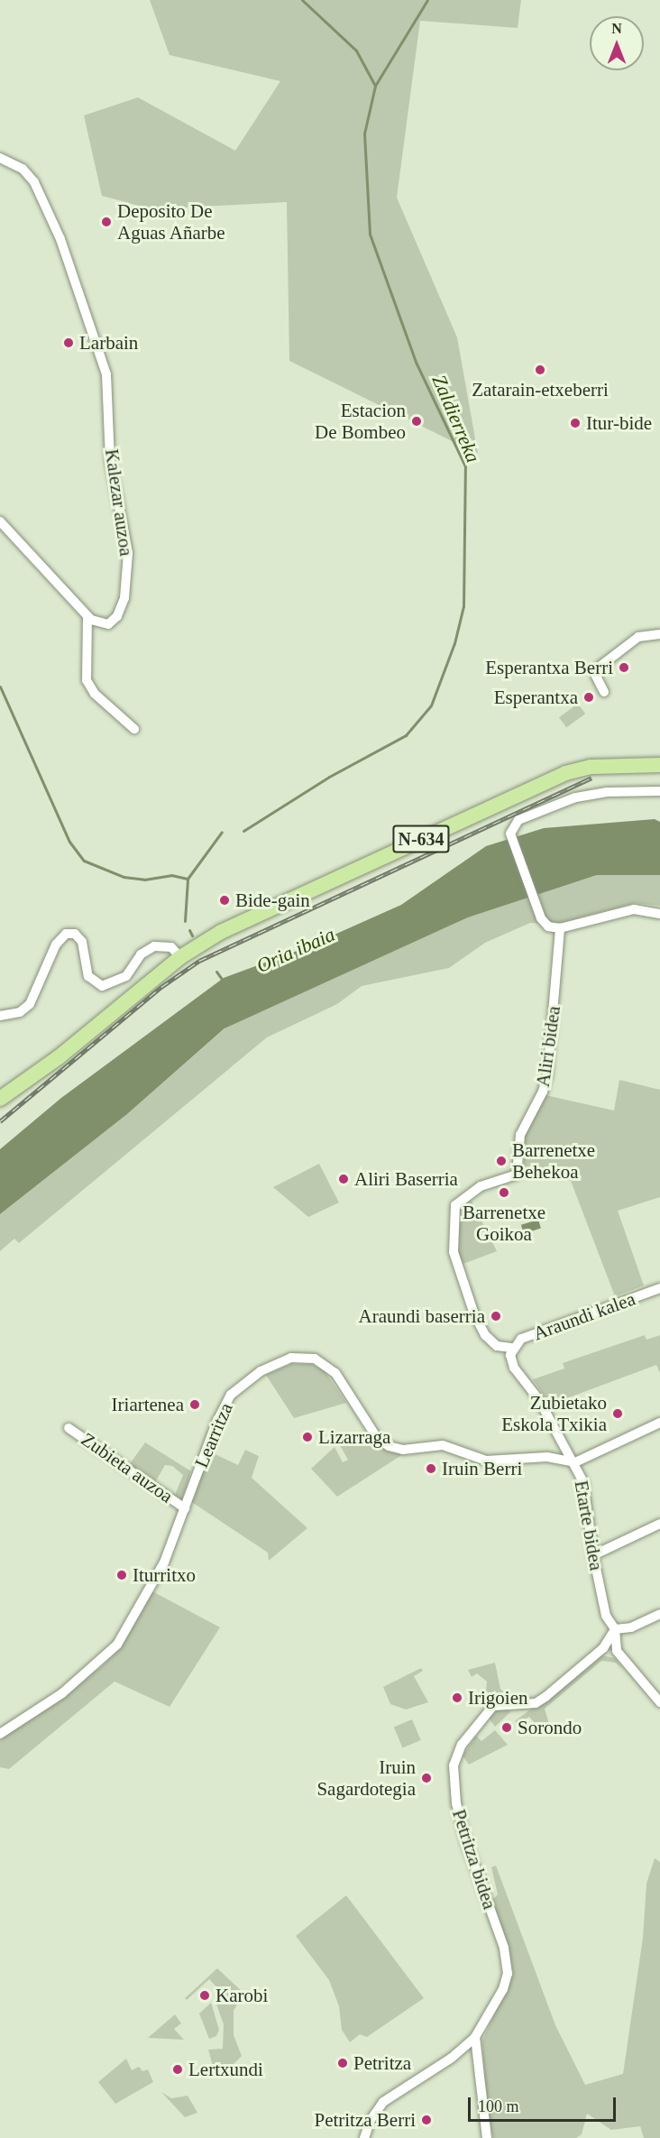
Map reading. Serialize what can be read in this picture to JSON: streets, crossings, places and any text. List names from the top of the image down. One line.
{"streets":{"highway":["N-634"],"street":["Kalezar auzoa","Aliri bidea","Araundi kalea","Learritza","Zubieta auzoa","Etarte bidea","Petritza bidea"]},"crossings":[["Aliri bidea","Araundi kalea"],["Aliri bidea","Etarte bidea"],["Araundi kalea","Etarte bidea"],["Learritza","Zubieta auzoa"],["Learritza","Etarte bidea"],["Etarte bidea","Petritza bidea"]],"water":["Zaldierreka","Oria ibaia"],"places":["Deposito De Aguas Añarbe","Larbain","Zatarain-etxeberri","Estacion De Bombeo","Itur-bide","Esperantxa Berri","Esperantxa","Bide-gain","Barrenetxe Behekoa","Aliri Baserria","Barrenetxe Goikoa","Araundi baserria","Iriartenea","Zubietako Eskola Txikia","Lizarraga","Iruin Berri","Iturritxo","Irigoien","Sorondo","Iruin Sagardotegia","Karobi","Petritza","Lertxundi","Petritza Berri"],"scale_bar":"100 m","north":"top"}
